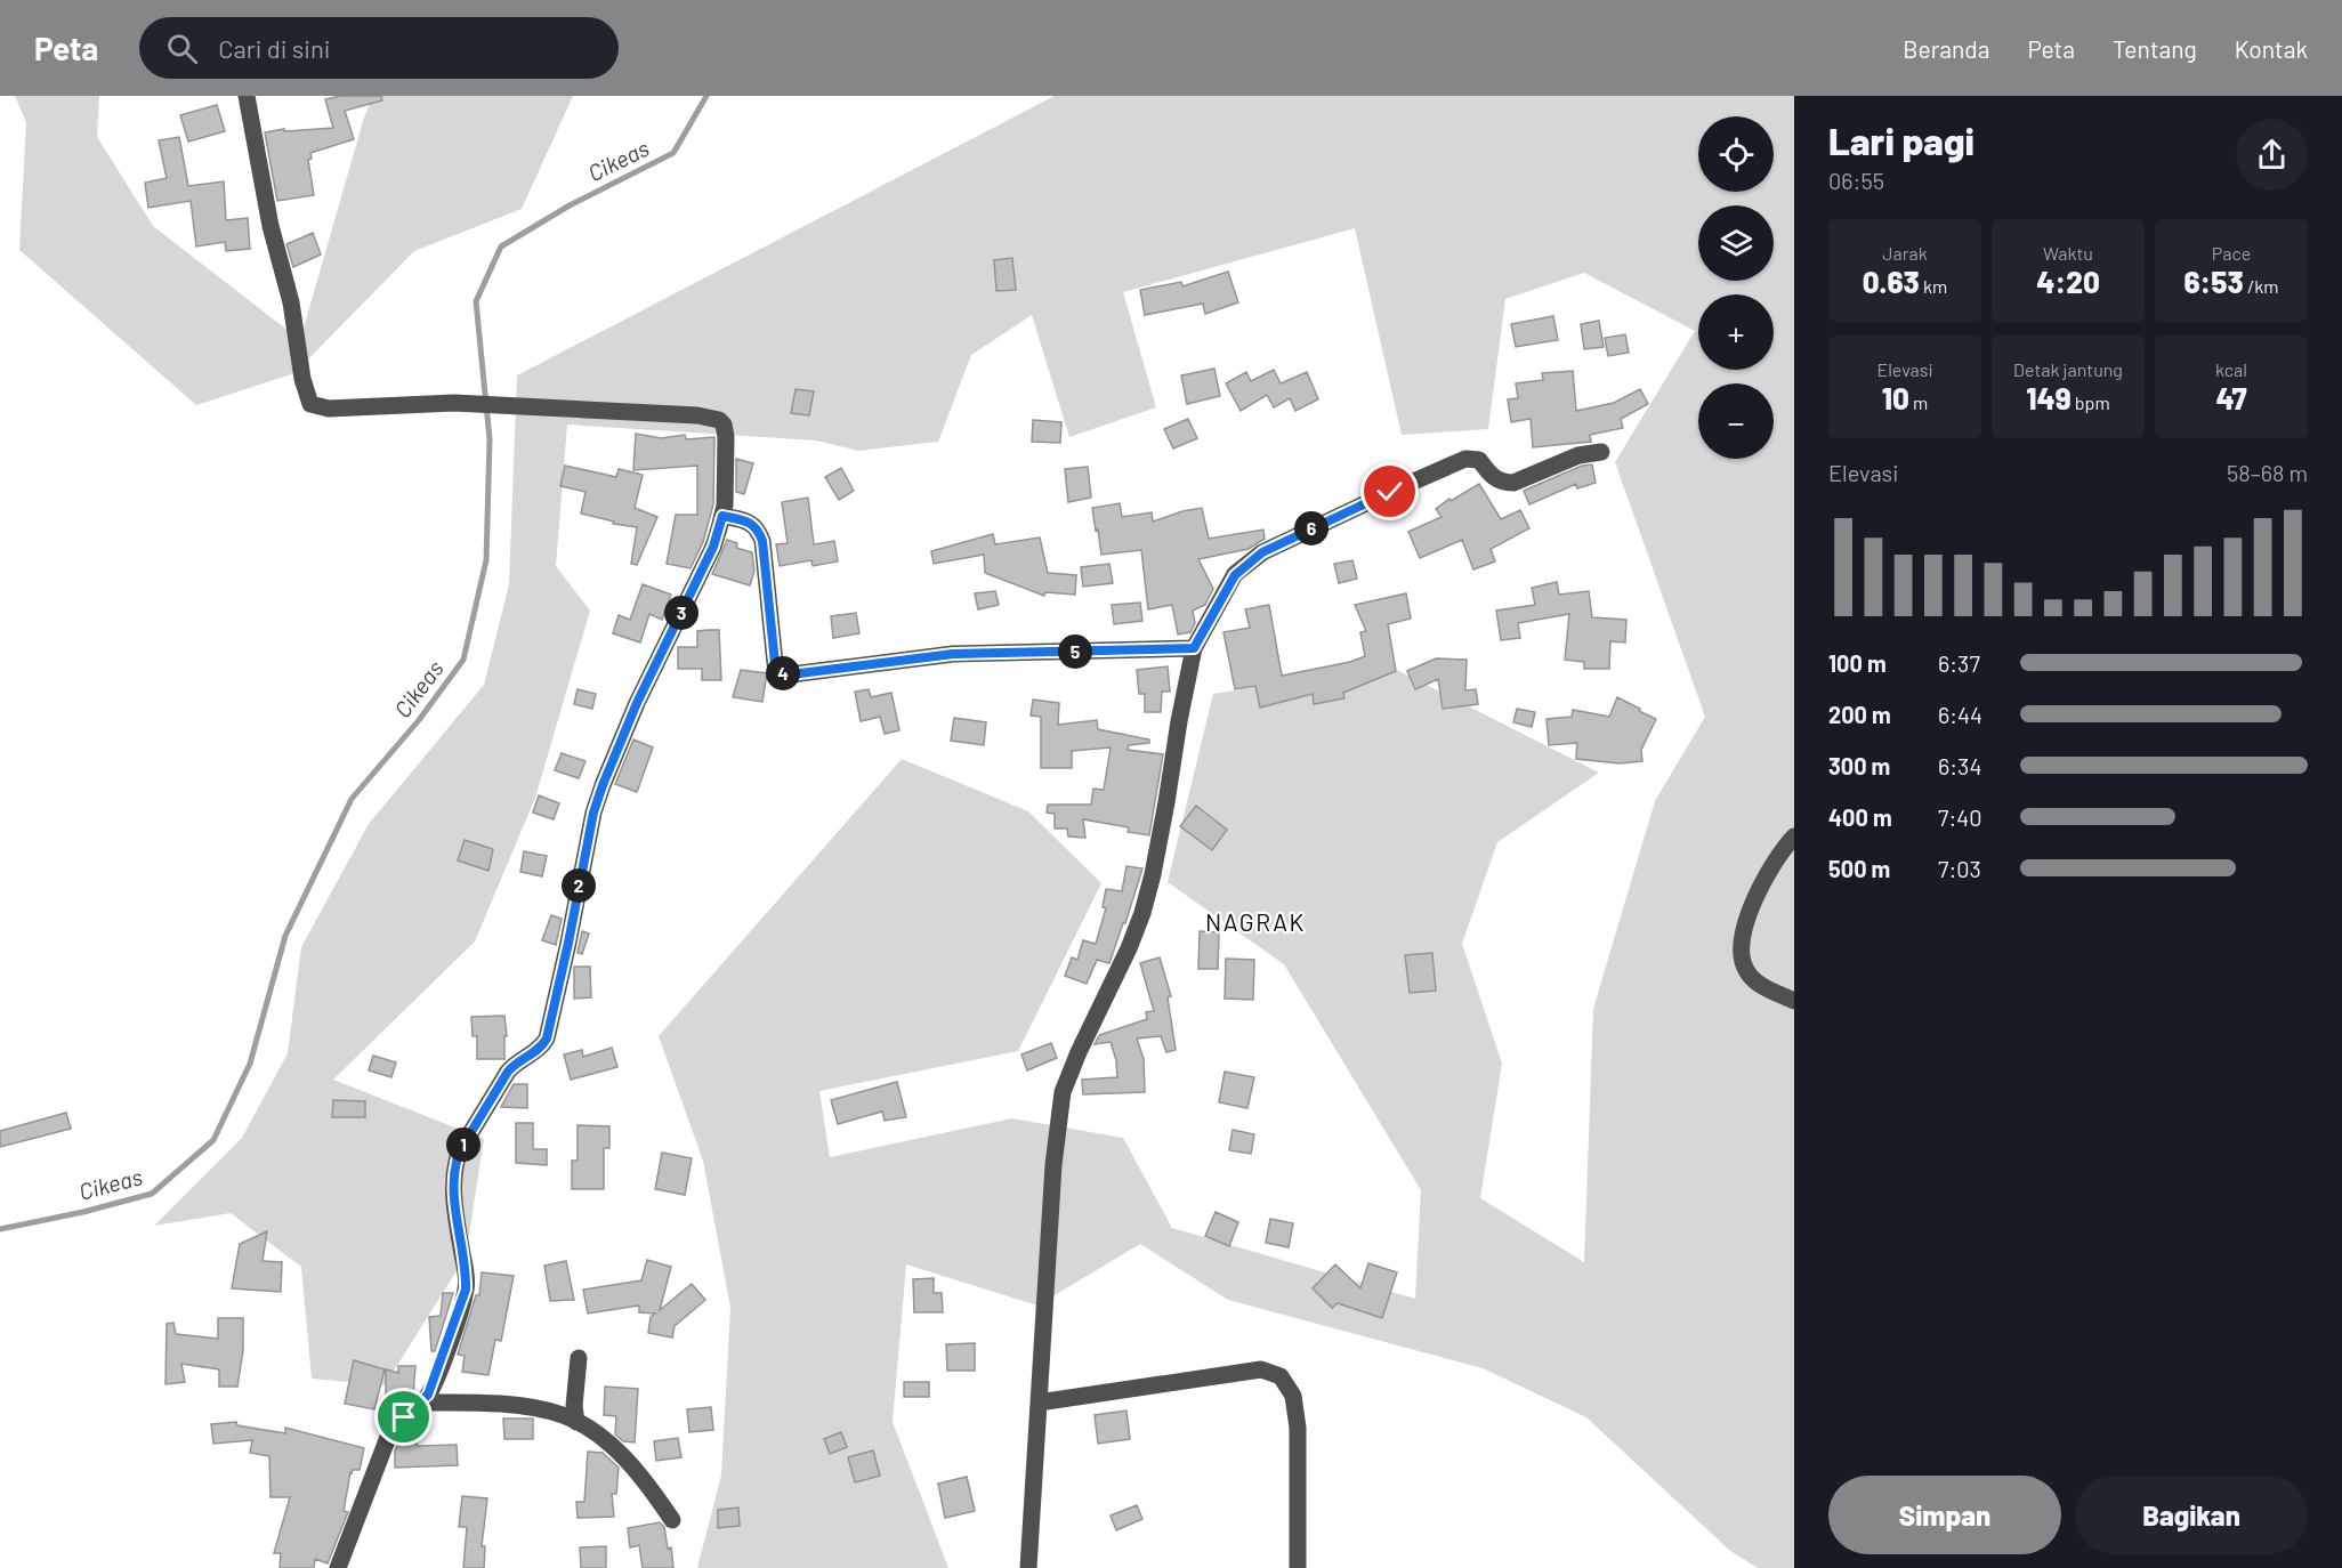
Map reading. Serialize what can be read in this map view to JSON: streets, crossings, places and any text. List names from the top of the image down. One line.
{"districts":["NAGRAK"],"water":["Cikeas"],"page":{"header":"Peta","search":"Cari di sini","nav":["Beranda","Peta","Tentang","Kontak"],"heading":["Lari pagi","06:55"],"map_buttons":["+","−"],"stats":[["Jarak","0.63 km"],["Waktu","4:20"],["Pace","6:53 /km"],["Elevasi","10 m"],["Detak jantung","149 bpm"],["kcal","47"]],"chart":["Elevasi","58–68 m"],"pins":["6","3","5","4","2","1"],"list":[{"name":"100 m","note":"6:37"},{"name":"200 m","note":"6:44"},{"name":"300 m","note":"6:34"},{"name":"400 m","note":"7:40"},{"name":"500 m","note":"7:03"}],"buttons":["Simpan","Bagikan"]}}
